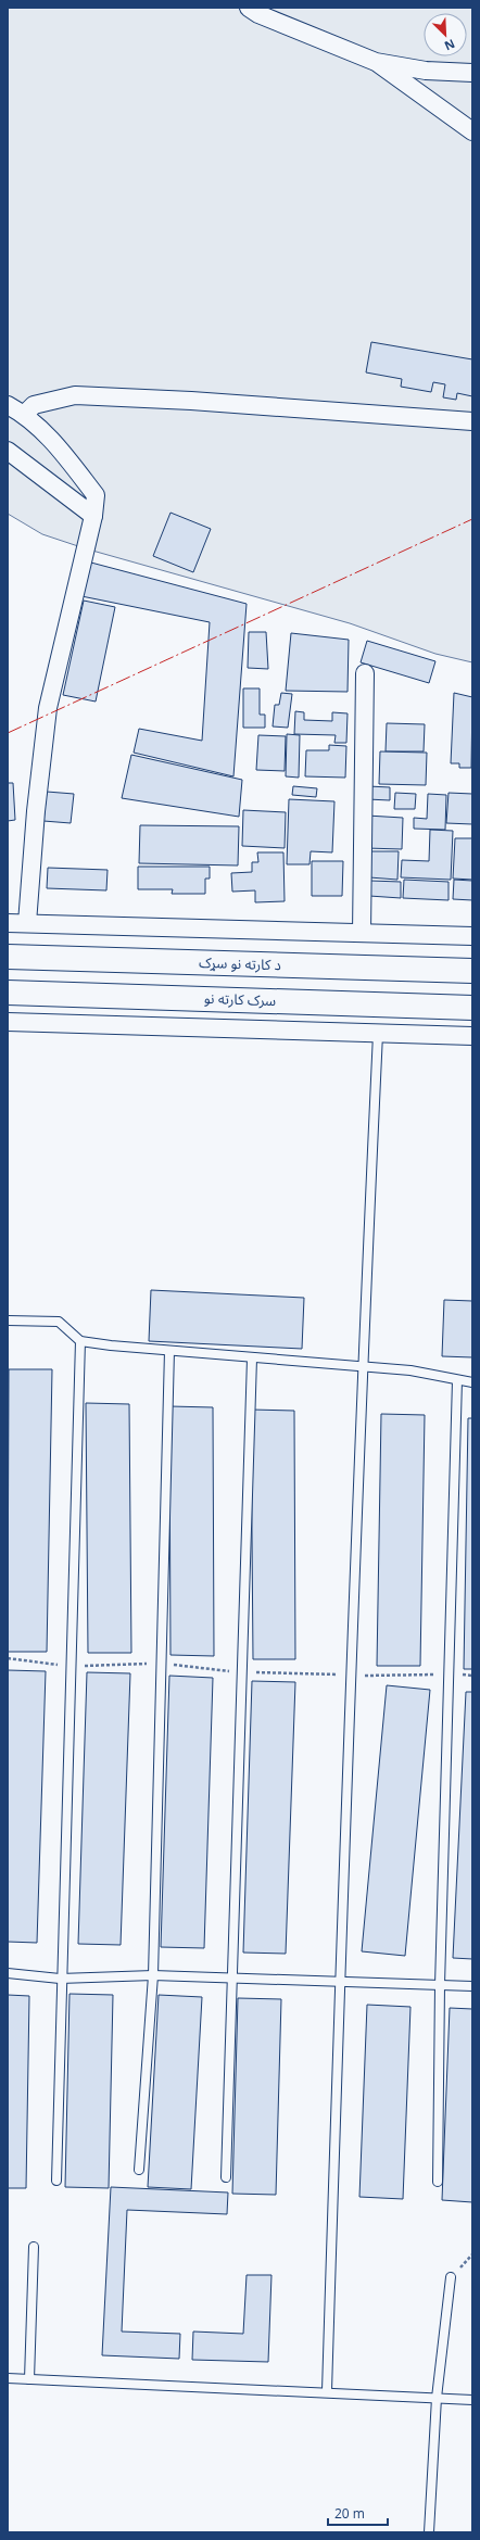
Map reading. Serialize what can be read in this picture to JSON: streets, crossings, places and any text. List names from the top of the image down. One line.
{"streets":{"highway":["د کارته نو سړک","سرک کارته نو"]},"scale_bar":"20 m","north":"bottom right"}
